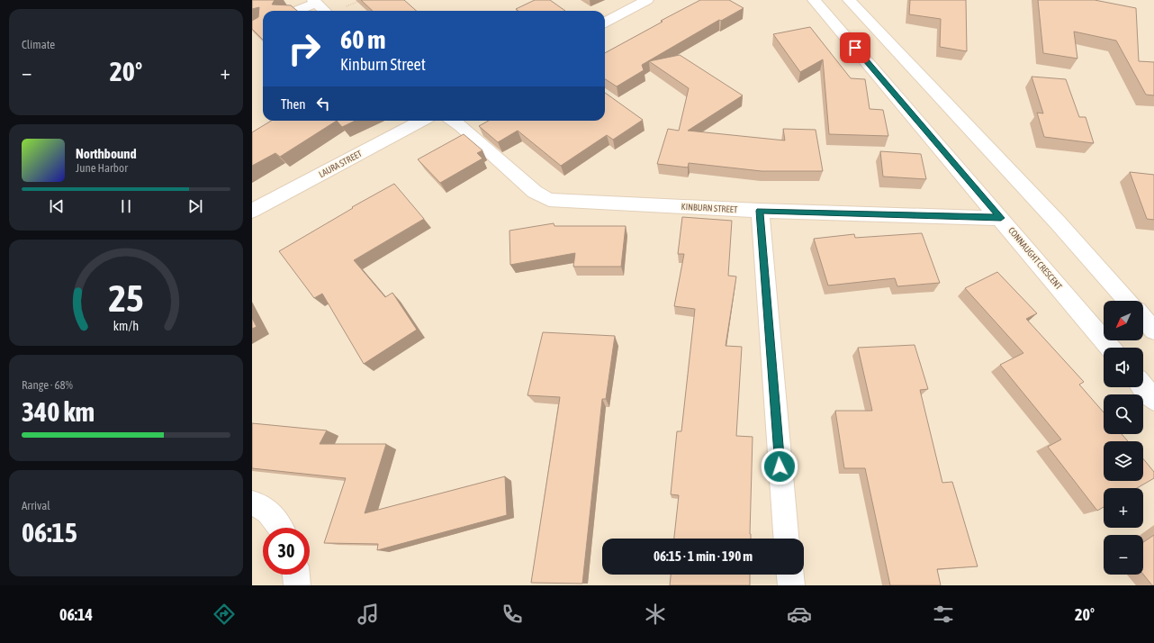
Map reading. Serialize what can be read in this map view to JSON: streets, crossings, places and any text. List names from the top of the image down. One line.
{"streets":{"street":["LAURA STREET","KINBURN STREET","CONNAUGHT CRESCENT"]},"crossings":[["KINBURN STREET","CONNAUGHT CRESCENT"]],"north":"bottom left","page":{"tile":["Climate",["Range · 68%","340 km"],["Arrival","06:15"]],"turn":["60 m","Kinburn Street"],"heat":["−","20°","+"],"then":"Then","song":["Northbound","June Harbor"],"map_buttons":["+","−"],"limit":"30","trip":"06:15 · 1 min · 190 m","tabs":["06:14","20°"],"gauge":["25","km/h"]}}
